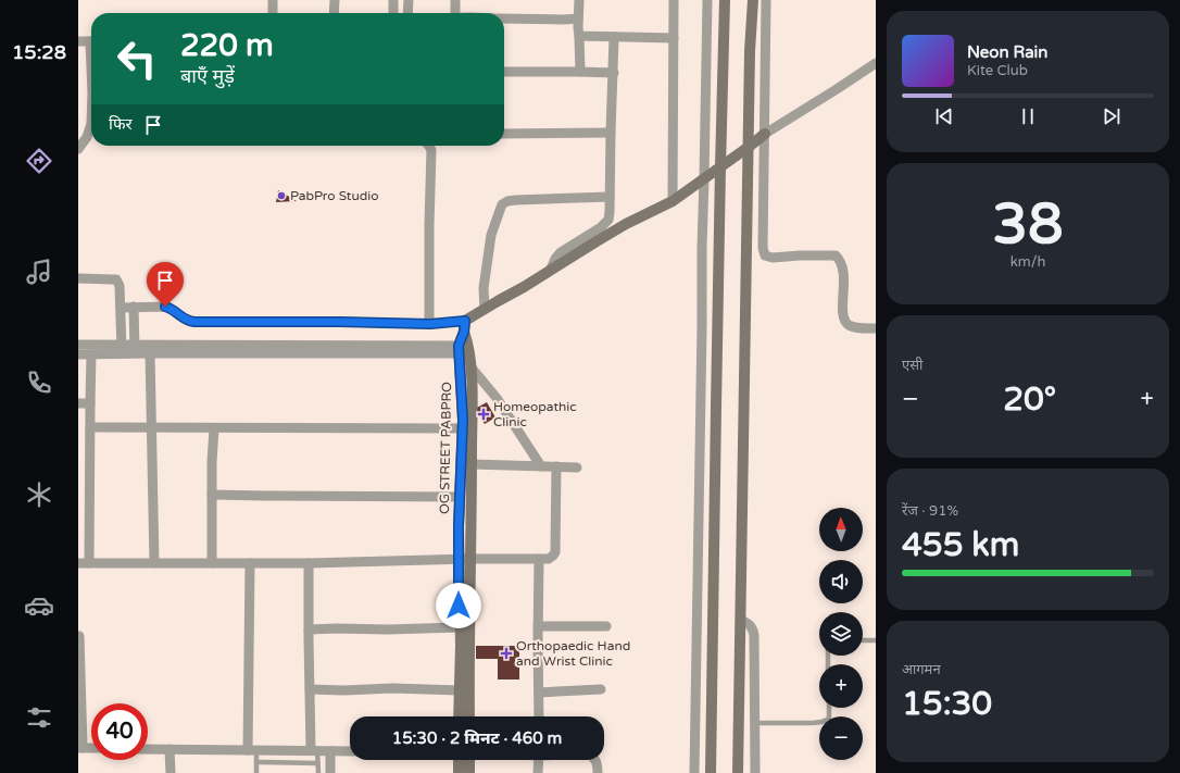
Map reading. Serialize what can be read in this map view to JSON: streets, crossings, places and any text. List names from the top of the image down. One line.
{"streets":{"main road":["OG STREET PABPRO"]},"places":{"other":["PabPro Studio"],"health":["Homeopathic Clinic","Orthopaedic Hand and Wrist Clinic"]},"north":"top","page":{"tabs":"15:28","turn":["220 m","बाएँ मुड़ें"],"song":["Neon Rain","Kite Club"],"then":"फिर","tile":[["38","km/h"],"एसी",["रेंज · 91%","455 km"],["आगमन","15:30"]],"heat":["−","20°","+"],"map_buttons":["+","−"],"limit":"40","trip":"15:30 · 2 मिनट · 460 m"}}
